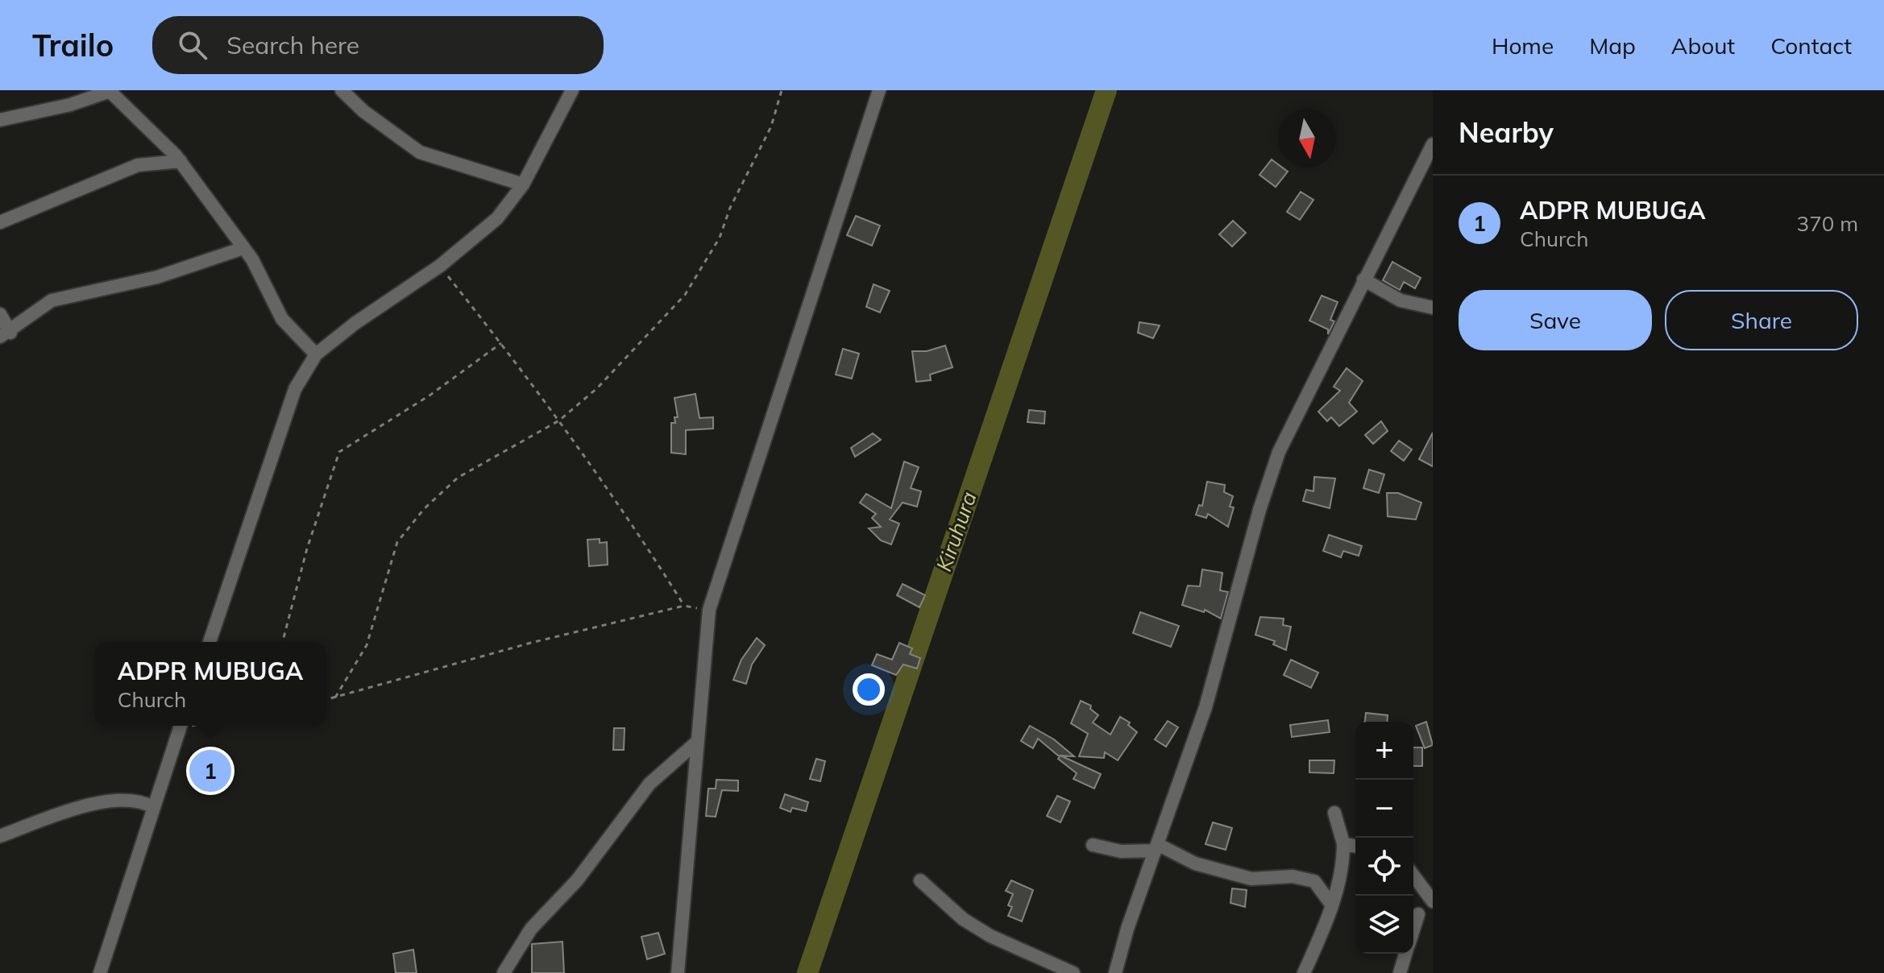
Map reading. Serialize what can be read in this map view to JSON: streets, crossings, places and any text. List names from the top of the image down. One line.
{"water":["Kiruhura"],"north":"bottom","page":{"header":"Trailo","search":"Search here","nav":["Home","Map","About","Contact"],"heading":"Nearby","list":[{"mark":"1","name":"ADPR MUBUGA","note":"Church","value":"370 m"}],"buttons":["Save","Share"],"popup":["ADPR MUBUGA","Church"],"map_buttons":["+","−"],"pins":"1"}}
